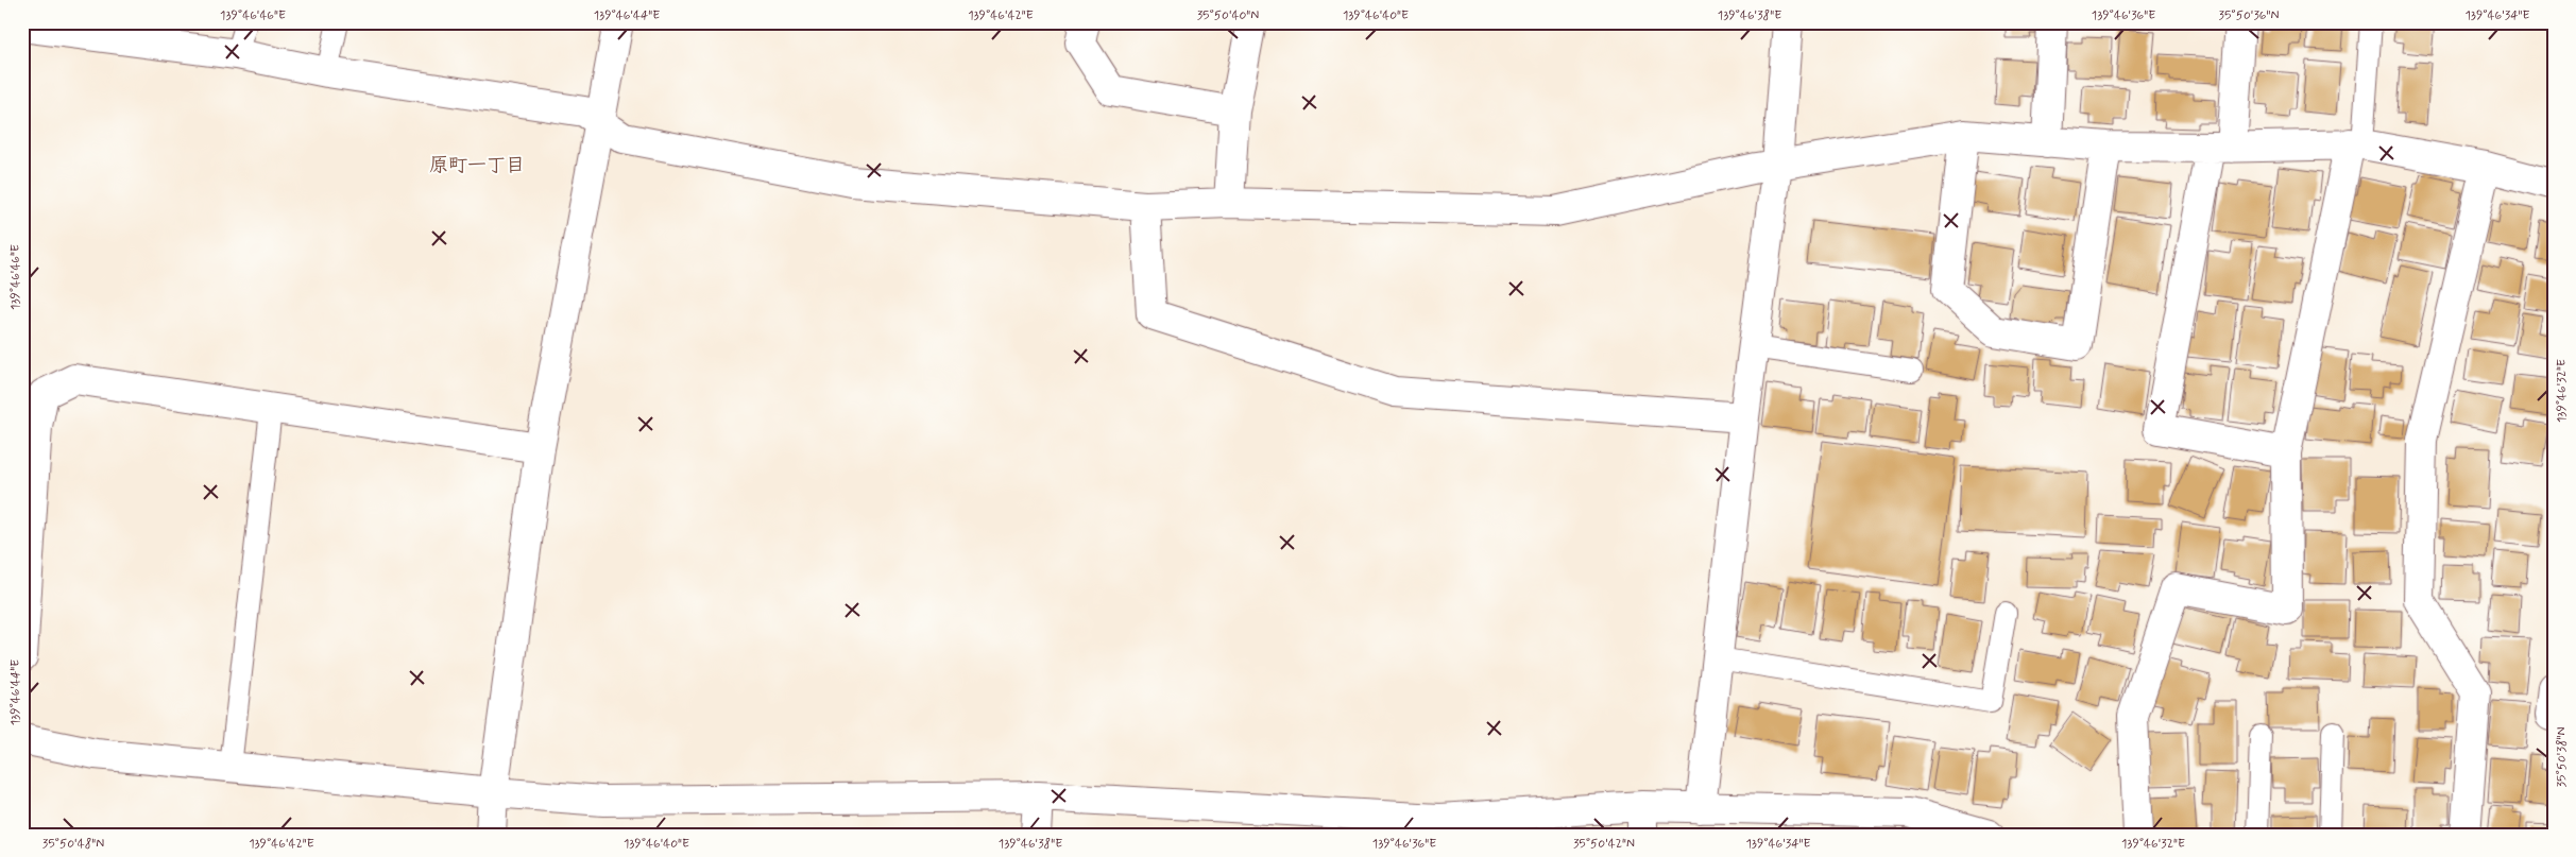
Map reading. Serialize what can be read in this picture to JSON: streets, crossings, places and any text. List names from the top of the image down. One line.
{"districts":["原町一丁目"],"coordinates":["139°46'46\"E","139°46'44\"E","139°46'42\"E","35°50'40\"N","139°46'40\"E","139°46'38\"E","139°46'36\"E","35°50'36\"N","139°46'34\"E","139°46'32\"E","35°50'38\"N","35°50'48\"N","35°50'42\"N"]}
